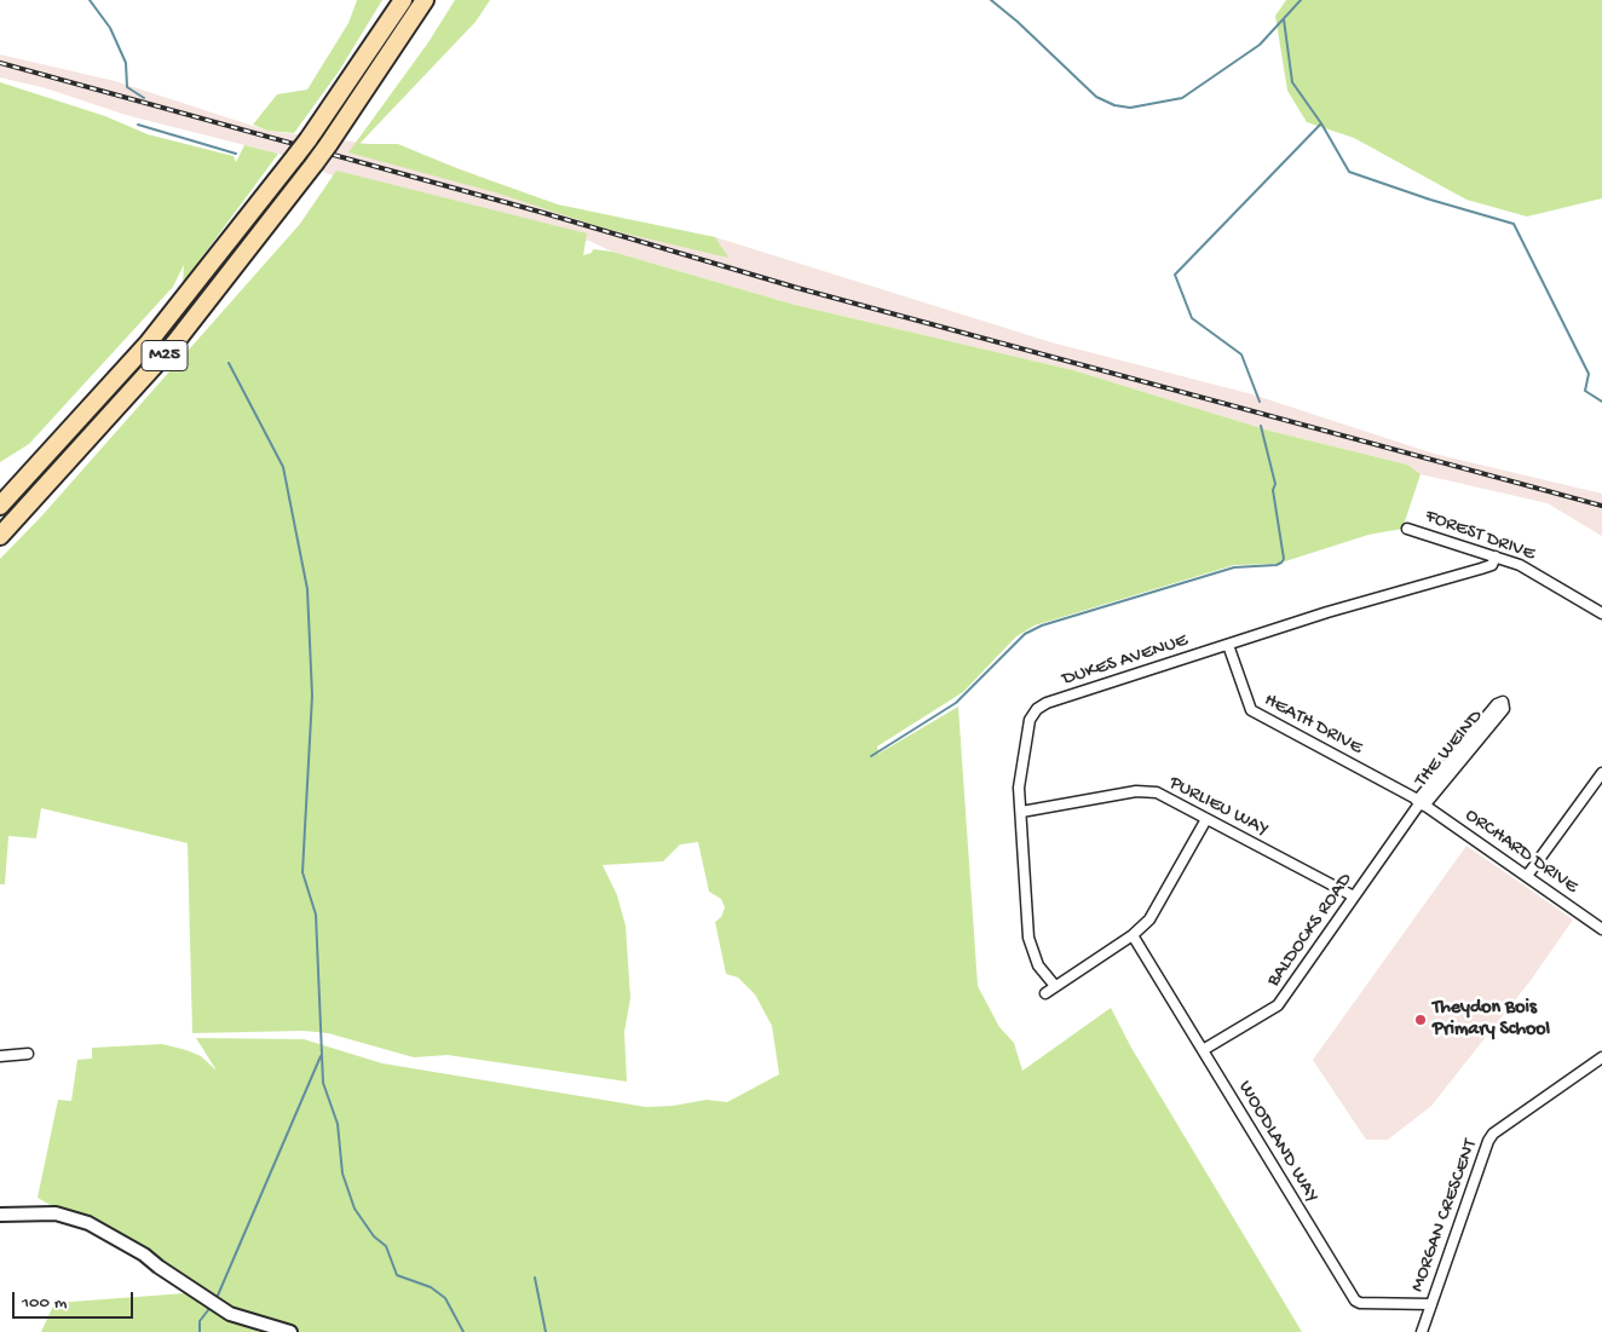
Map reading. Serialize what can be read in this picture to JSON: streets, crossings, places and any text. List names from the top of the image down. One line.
{"streets":{"highway":["M25"],"street":["FOREST DRIVE","DUKES AVENUE","HEATH DRIVE","THE WEIND","PURLIEU WAY","ORCHARD DRIVE","BALDOCKS ROAD","WOODLAND WAY","MORGAN CRESCENT"]},"crossings":[["FOREST DRIVE","DUKES AVENUE"],["DUKES AVENUE","HEATH DRIVE"],["DUKES AVENUE","PURLIEU WAY"],["HEATH DRIVE","THE WEIND"],["HEATH DRIVE","ORCHARD DRIVE"],["HEATH DRIVE","BALDOCKS ROAD"],["THE WEIND","ORCHARD DRIVE"],["THE WEIND","BALDOCKS ROAD"],["PURLIEU WAY","BALDOCKS ROAD"],["ORCHARD DRIVE","BALDOCKS ROAD"],["BALDOCKS ROAD","WOODLAND WAY"],["WOODLAND WAY","MORGAN CRESCENT"]],"places":["Theydon Bois Primary School"],"scale_bar":"100 m"}
